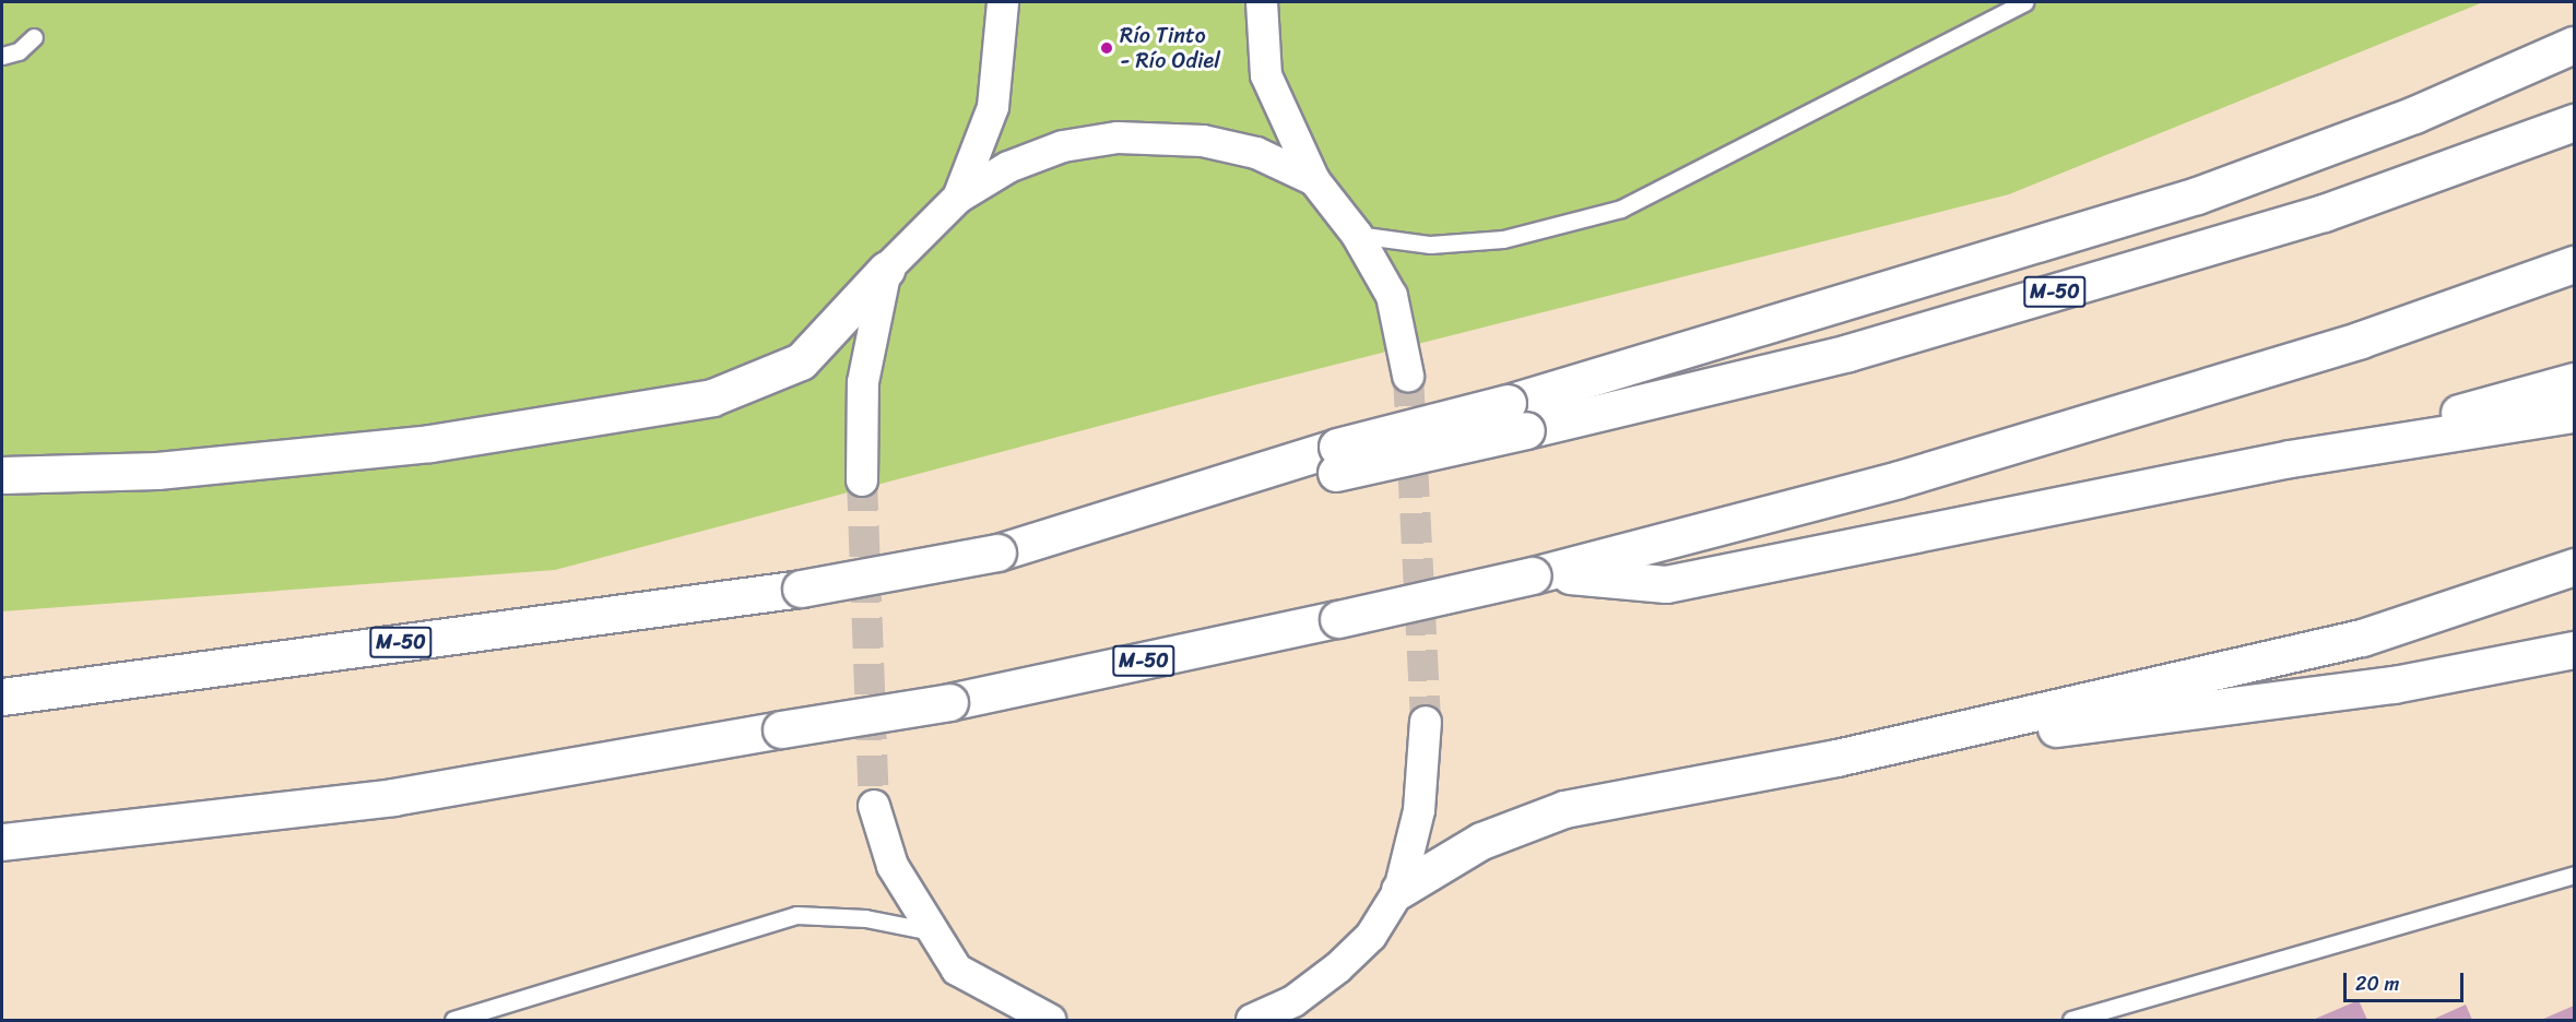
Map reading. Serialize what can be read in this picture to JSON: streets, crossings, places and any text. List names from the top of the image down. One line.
{"streets":{"highway":["M-50"]},"places":["Río Tinto - Río Odiel"],"scale_bar":"20 m"}
